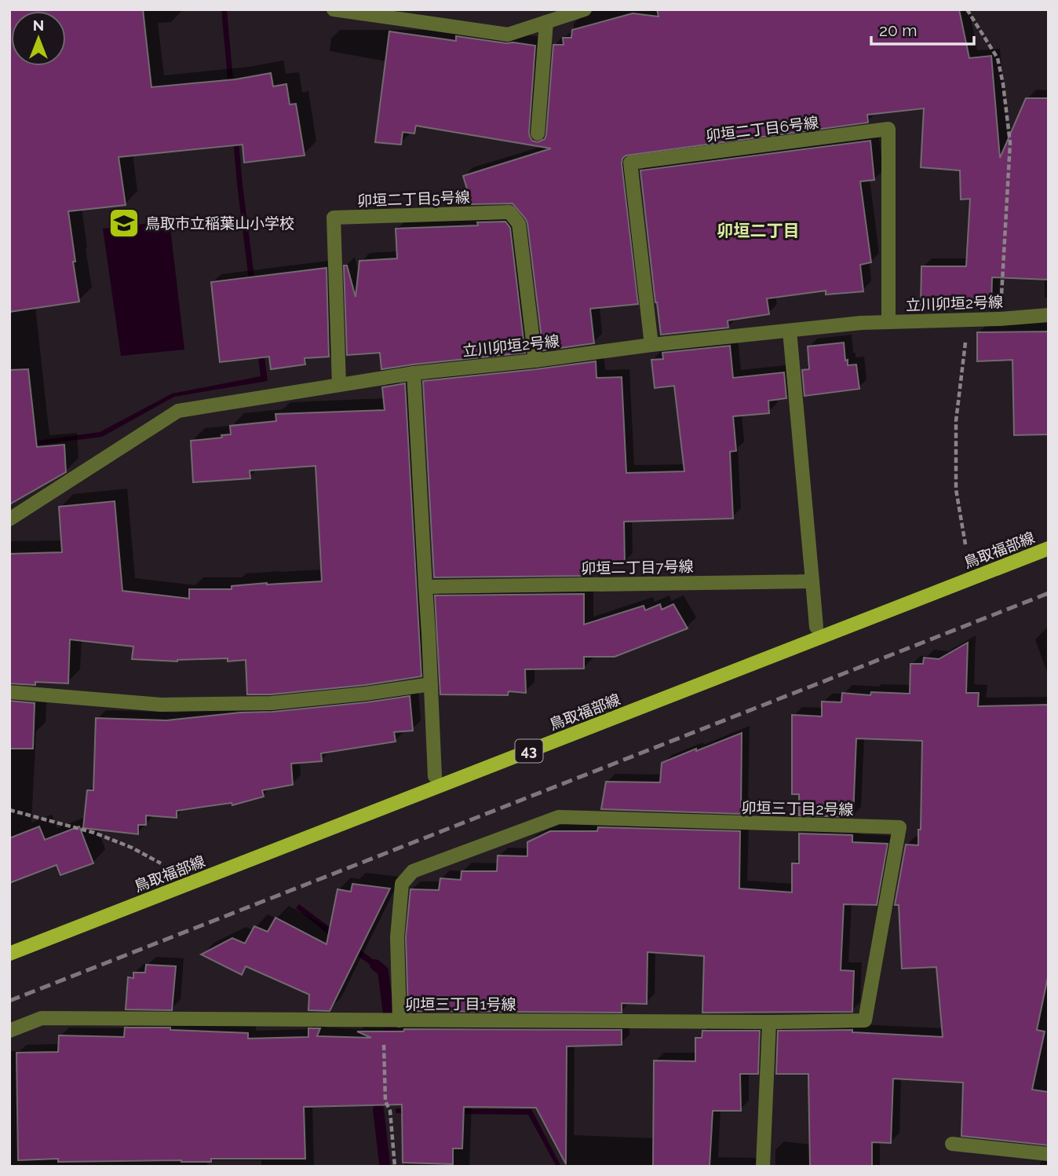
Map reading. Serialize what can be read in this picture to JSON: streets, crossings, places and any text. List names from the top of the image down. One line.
{"streets":{"main road":["鳥取福部線","43"],"street":["卯垣二丁目6号線","卯垣二丁目5号線","立川卯垣2号線","卯垣二丁目7号線","卯垣三丁目2号線","卯垣三丁目1号線"]},"crossings":[["卯垣二丁目6号線","立川卯垣2号線"],["卯垣二丁目5号線","立川卯垣2号線"],["卯垣三丁目2号線","卯垣三丁目1号線"]],"districts":["卯垣二丁目"],"places":{"school or university":["鳥取市立稲葉山小学校"]},"scale_bar":"20 m","north":"top"}
